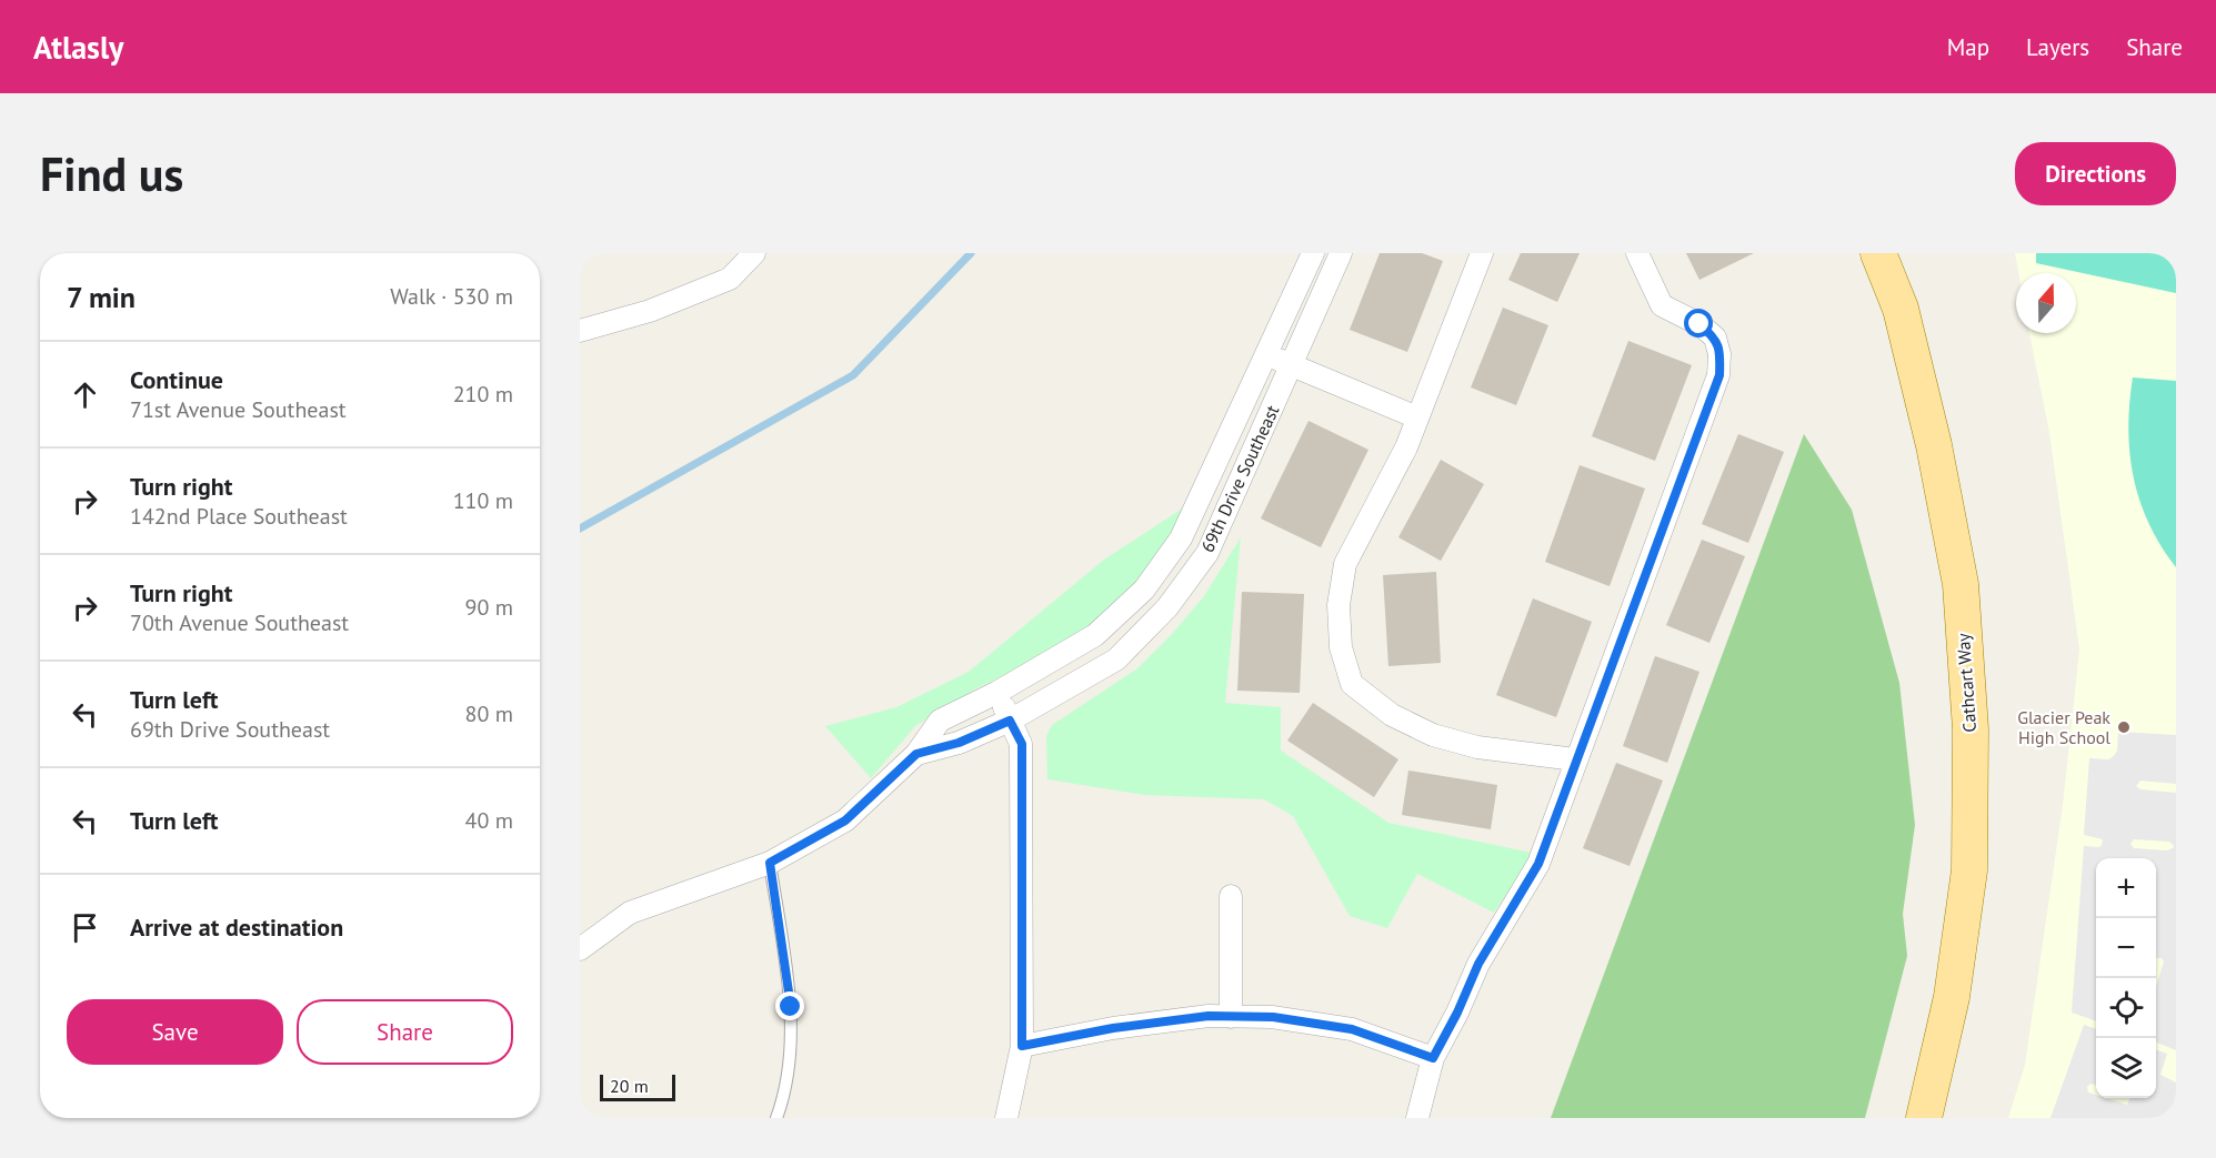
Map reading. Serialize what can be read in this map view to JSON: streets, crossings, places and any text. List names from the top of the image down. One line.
{"streets":{"main road":["Cathcart Way"],"street":["69th Drive Southeast"]},"places":["Glacier Peak High School"],"scale_bar":"20 m","north":"top","page":{"header":"Atlasly","nav":["Map","Layers","Share"],"buttons":["Directions",["Save","Share"]],"title":"Find us","heading":["7 min","Walk · 530 m"],"list":[["Continue","71st Avenue Southeast","210 m"],["Turn right","142nd Place Southeast","110 m"],["Turn right","70th Avenue Southeast","90 m"],["Turn left","69th Drive Southeast","80 m"],["Turn left","40 m"],"Arrive at destination"],"map_buttons":["+","−"],"scale":"20 m"}}
